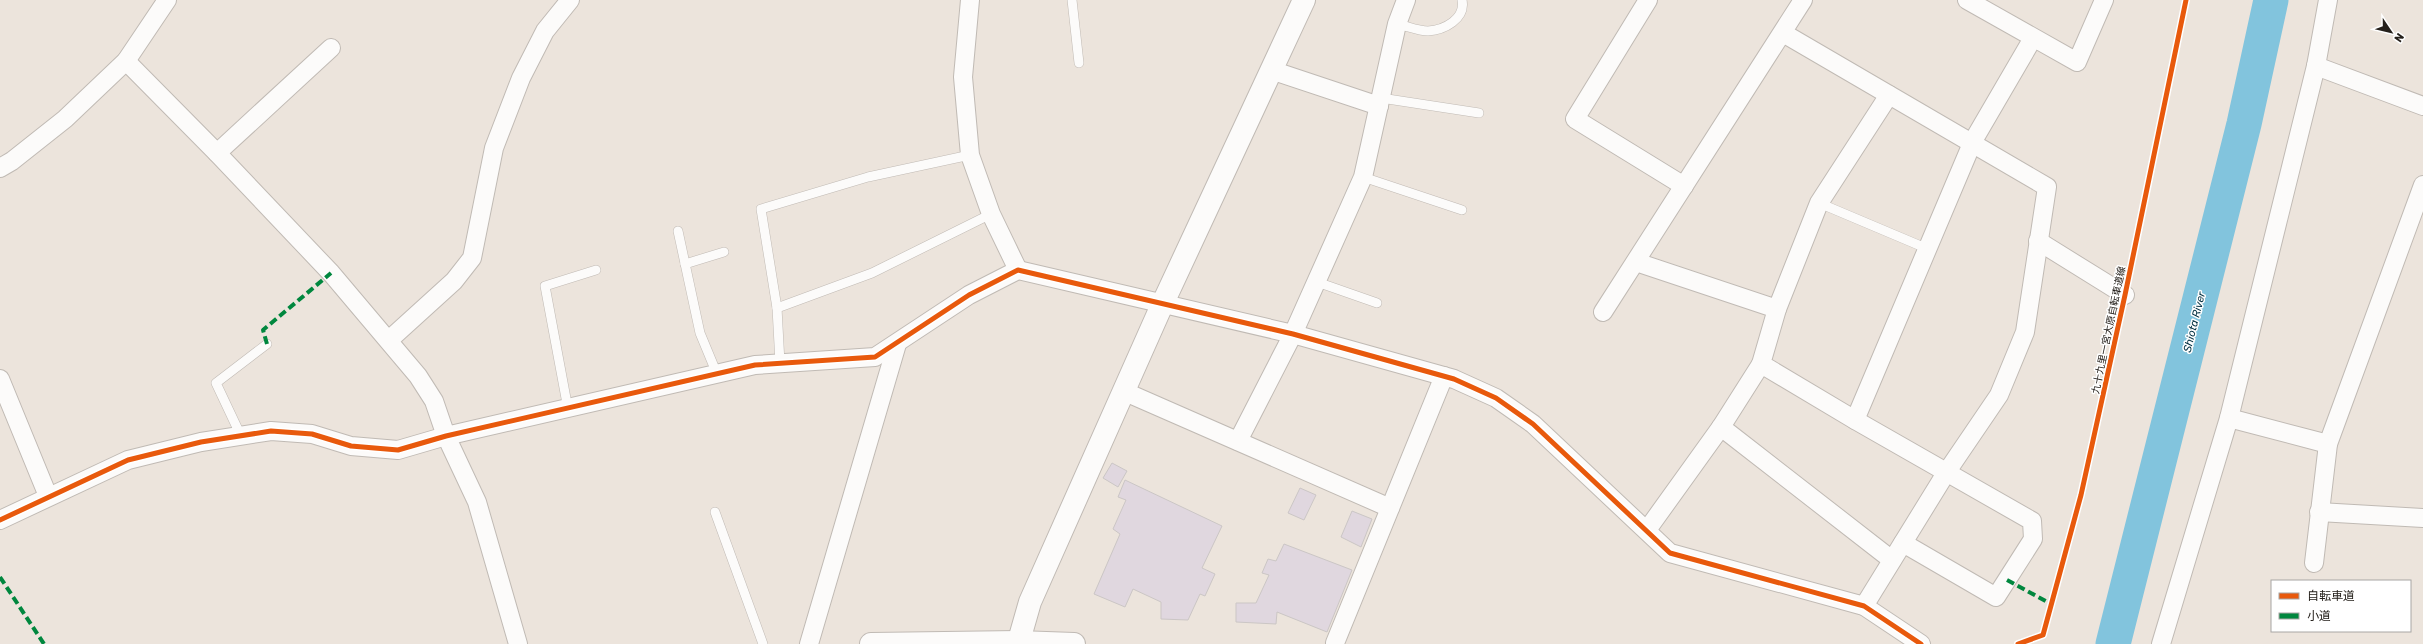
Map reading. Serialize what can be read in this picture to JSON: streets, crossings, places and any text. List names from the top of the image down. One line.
{"streets":{"cycle path":["九十九里一宮大原自転車道線"]},"water":["Shiota River"],"legend":["自転車道","小道"],"north":"bottom right"}
